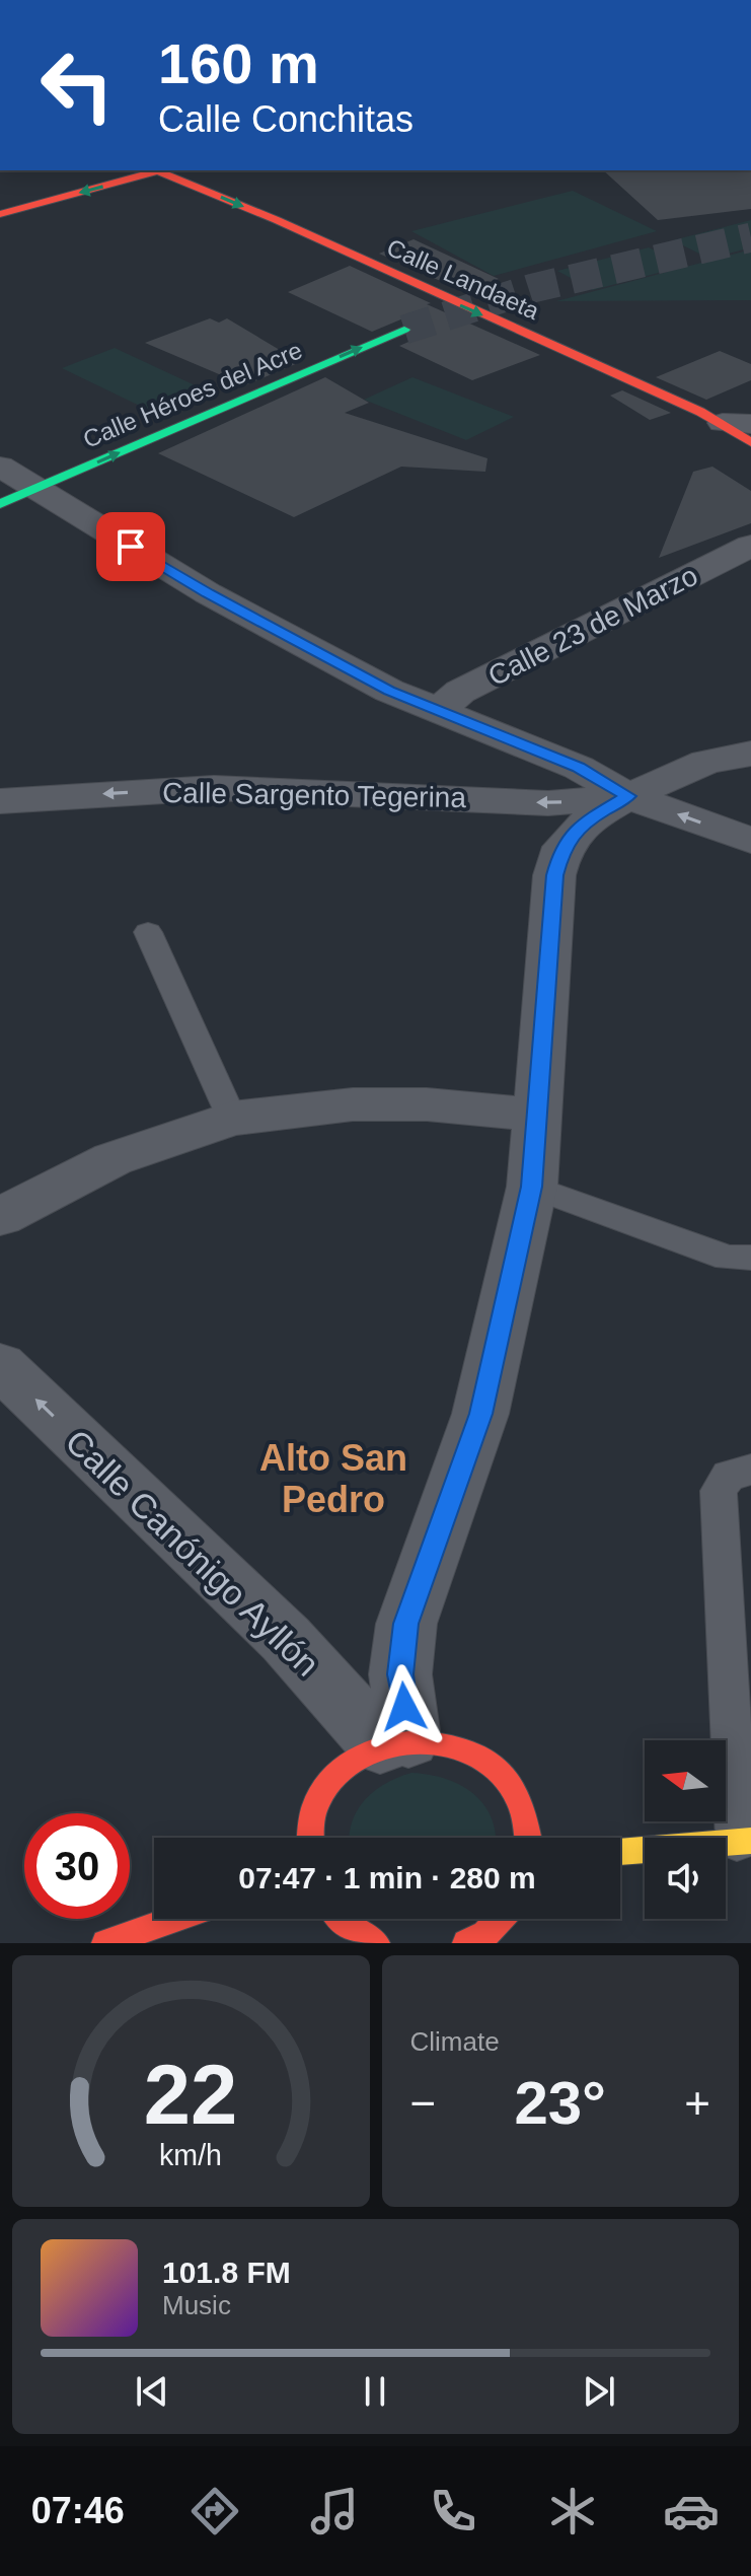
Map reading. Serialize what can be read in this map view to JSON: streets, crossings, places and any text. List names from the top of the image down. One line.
{"streets":{"main road":["Calle Landaeta","Calle Héroes del Acre"],"street":["Calle 23 de Marzo","Calle Sargento Tegerina","Calle Canónigo Ayllón"]},"one_way":["Calle Landaeta","Calle Héroes del Acre","Calle Canónigo Ayllón"],"districts":["Alto San Pedro"],"north":"left","page":{"turn":["160 m","Calle Conchitas"],"limit":"30","trip":"07:47 · 1 min · 280 m","tile":"Climate","heat":["−","23°","+"],"song":["101.8 FM","Music"],"tabs":"07:46","gauge":["22","km/h"]}}
